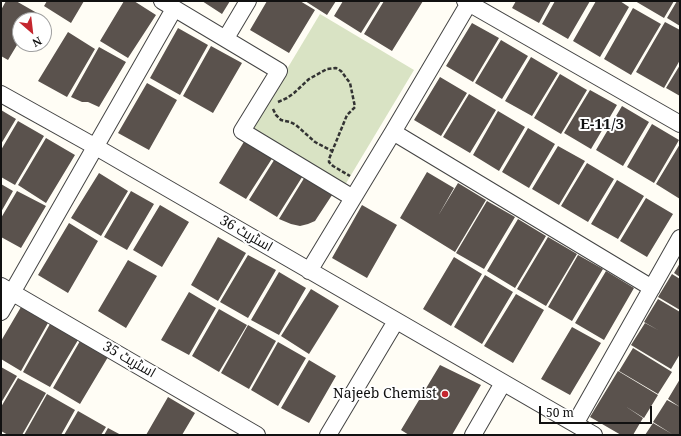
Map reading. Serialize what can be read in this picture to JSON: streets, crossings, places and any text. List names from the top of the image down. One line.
{"streets":{"street":["اسٹریٹ 36","اسٹریٹ 35"]},"districts":["E-11/3"],"places":["Najeeb Chemist"],"scale_bar":"50 m","north":"bottom right"}
